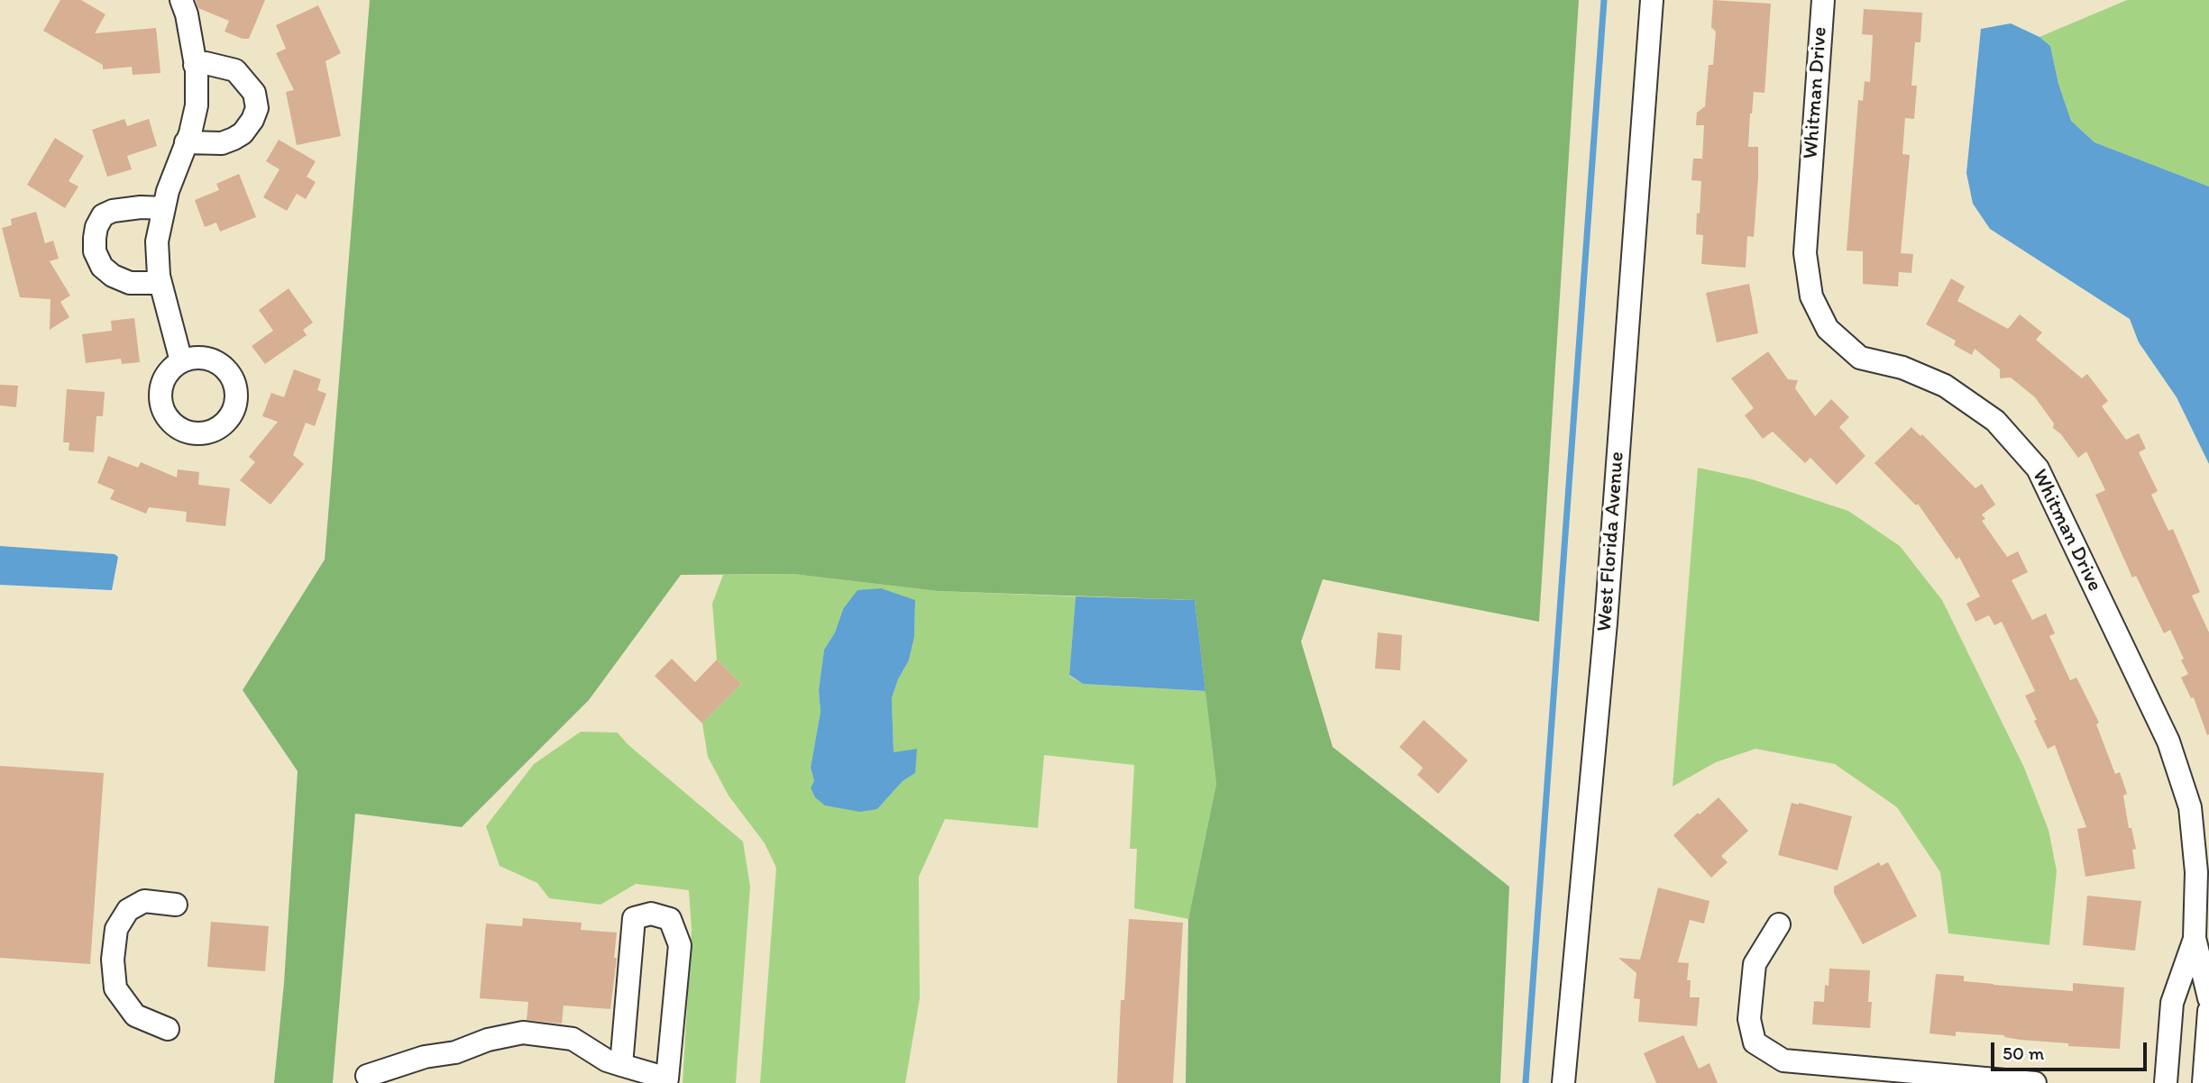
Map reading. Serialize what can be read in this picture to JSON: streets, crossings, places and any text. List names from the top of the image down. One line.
{"streets":{"street":["Whitman Drive","West Florida Avenue"]},"scale_bar":"50 m"}
